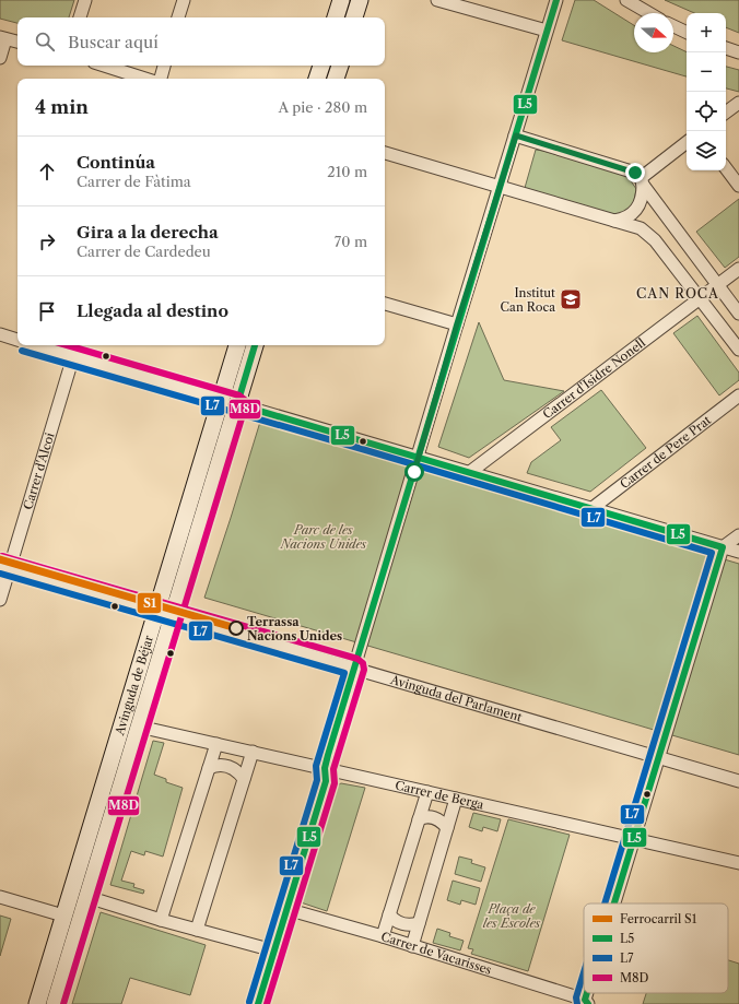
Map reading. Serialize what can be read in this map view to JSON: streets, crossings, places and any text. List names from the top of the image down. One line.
{"streets":{"main road":["Avinguda de Béjar"],"street":["Carrer d'Isidre Nonell","Carrer de Pere Prat","Carrer d'Alcoi","Avinguda del Parlament","Carrer de Berga","Carrer de Vacarisses"]},"crossings":[["Carrer d'Alcoi","Avinguda del Parlament"],["Avinguda de Béjar","Avinguda del Parlament"],["Avinguda de Béjar","Carrer de Berga"]],"districts":["CAN ROCA"],"parks":["Parc de les Nacions Unides","Plaça de les Escoles"],"places":{"school or university":["Institut Can Roca"],"other":["Terrassa Nacions Unides"]},"lines":["transit line L5","transit line M8D","transit line L7","rail line S1"],"legend":["Ferrocarril S1","L5","L7","M8D"],"north":"right","page":{"map_buttons":["+","−"],"search":"Buscar aquí","heading":["4 min","A pie · 280 m"],"list":[["Continúa","Carrer de Fàtima","210 m"],["Gira a la derecha","Carrer de Cardedeu","70 m"],"Llegada al destino"]}}
